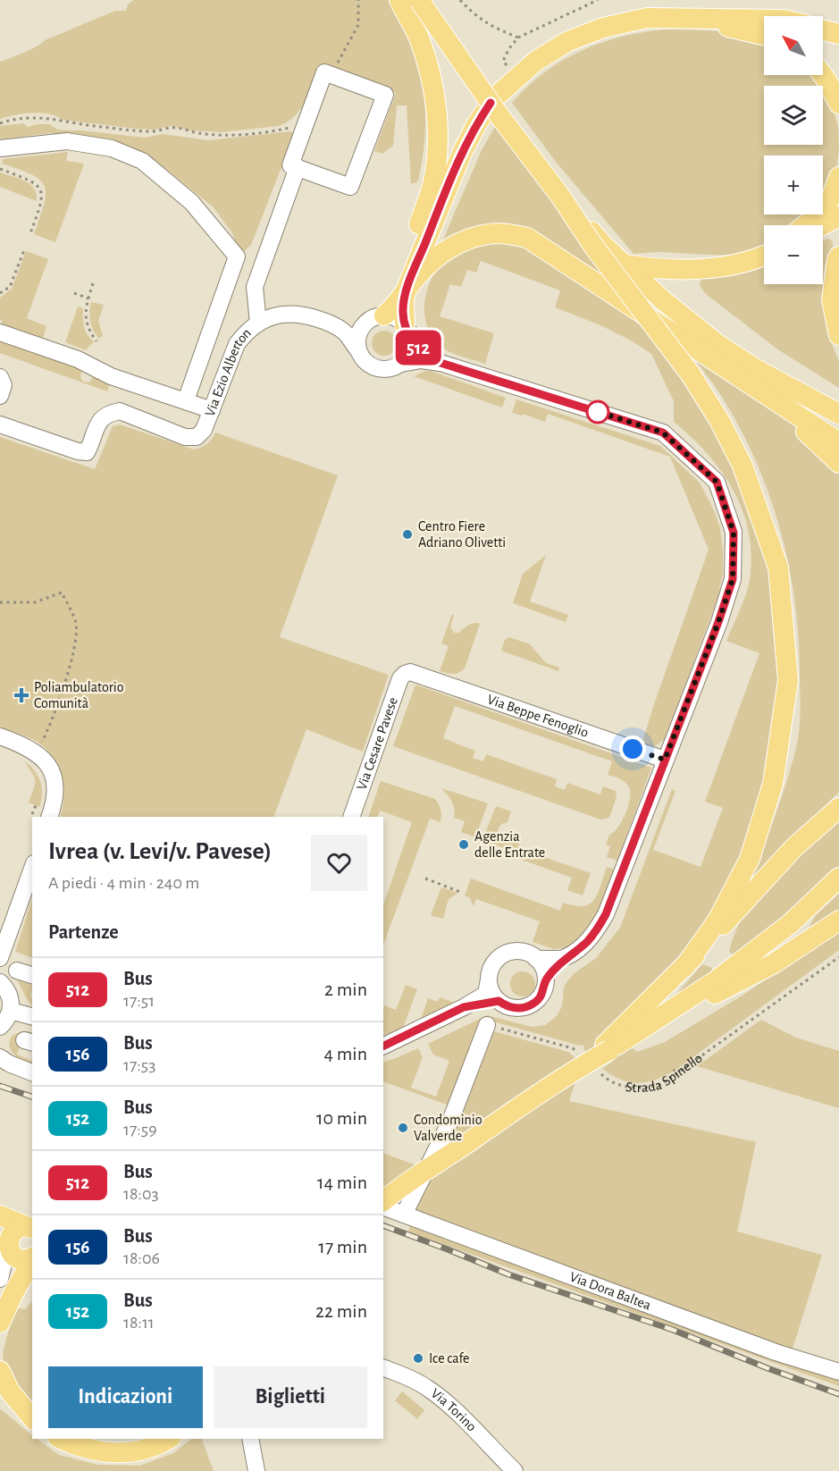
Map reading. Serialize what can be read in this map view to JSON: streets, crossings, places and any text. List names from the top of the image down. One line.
{"streets":{"street":["Via Ezio Alberton","Via Beppe Fenoglio","Via Cesare Pavese","Via Dora Baltea","Via Torino"],"path":["Strada Spinello"]},"crossings":[["Via Beppe Fenoglio","Via Cesare Pavese"]],"places":{"other":["Centro Fiere Adriano Olivetti","Agenzia delle Entrate","Condominio Valverde","Ice cafe"],"health":["Poliambulatorio Comunità"]},"lines":["bus line 512"],"north":"top left","page":{"on_map":"512","map_buttons":["+","−"],"heading":[["Ivrea (v. Levi/v. Pavese)","A piedi · 4 min · 240 m"],"Partenze"],"list":[{"mark":"512","name":"Bus","note":"17:51","value":"2 min"},{"mark":"156","name":"Bus","note":"17:53","value":"4 min"},{"mark":"152","name":"Bus","note":"17:59","value":"10 min"},{"mark":"512","name":"Bus","note":"18:03","value":"14 min"},{"mark":"156","name":"Bus","note":"18:06","value":"17 min"},{"mark":"152","name":"Bus","note":"18:11","value":"22 min"}],"buttons":["Indicazioni","Biglietti"]}}
